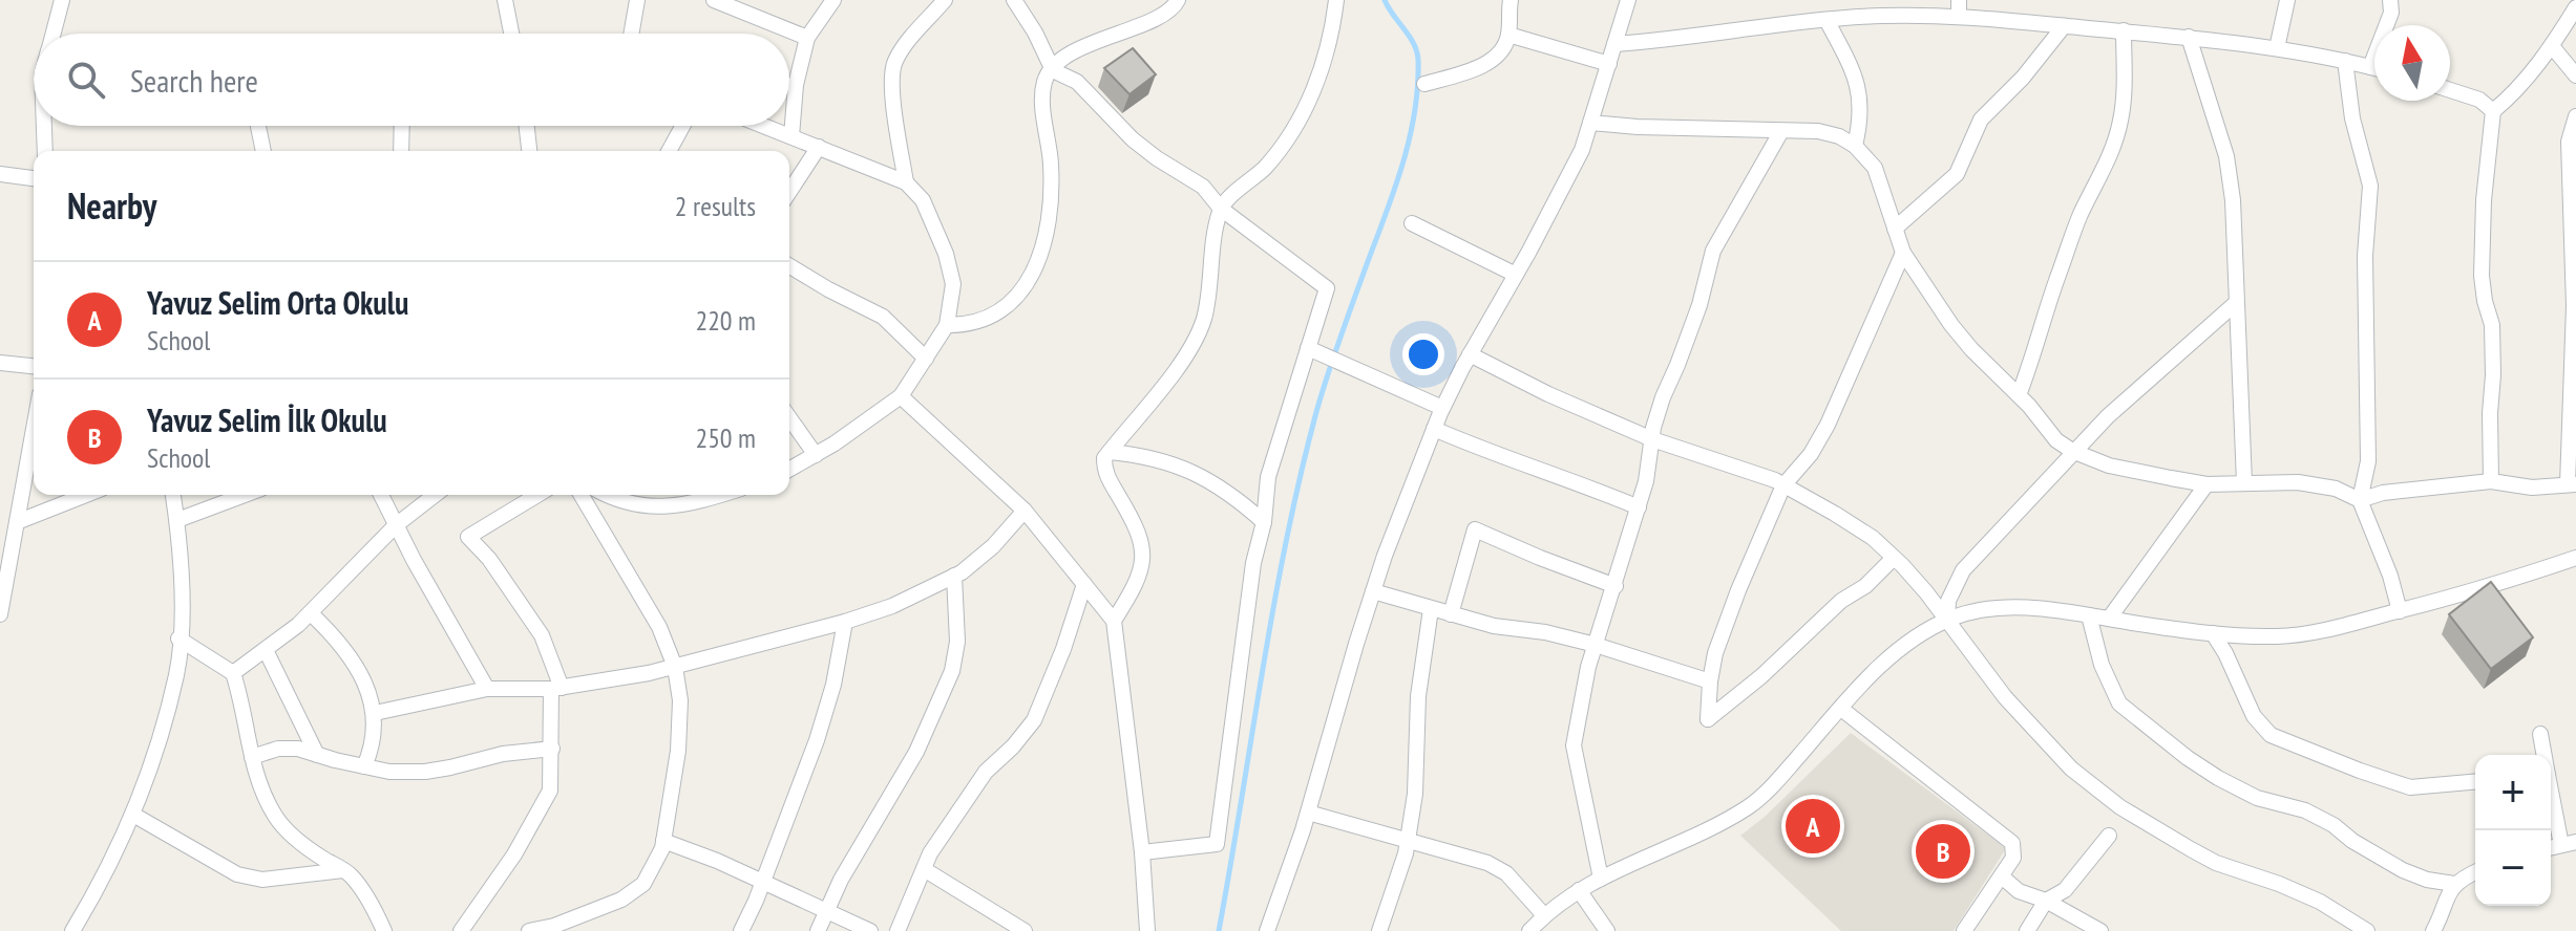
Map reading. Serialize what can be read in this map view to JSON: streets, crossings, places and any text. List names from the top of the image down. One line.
{"north":"top","page":{"search":"Search here","heading":["Nearby","2 results"],"list":[{"mark":"A","name":"Yavuz Selim Orta Okulu","note":"School","value":"220 m"},{"mark":"B","name":"Yavuz Selim İlk Okulu","note":"School","value":"250 m"}],"map_buttons":["+","−"],"pins":["A","B"]}}
